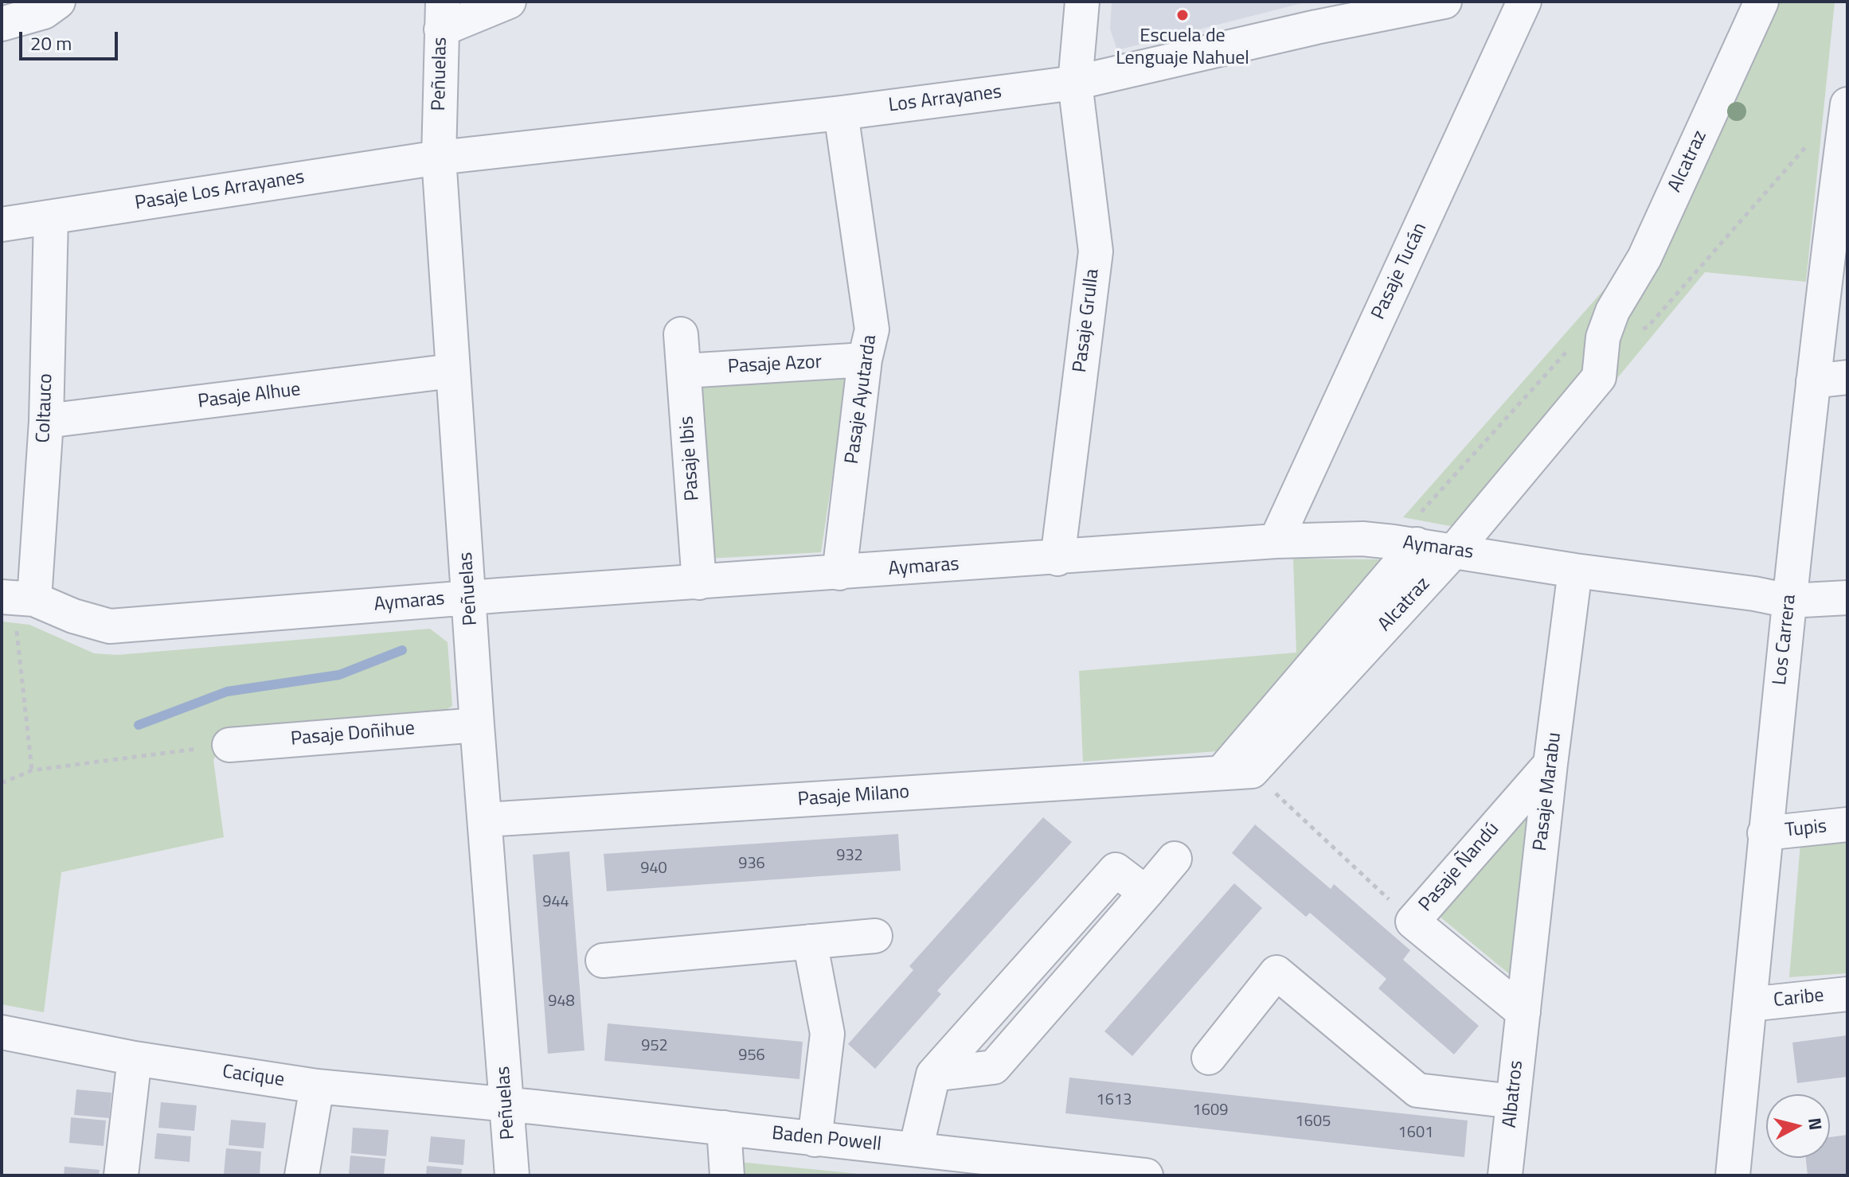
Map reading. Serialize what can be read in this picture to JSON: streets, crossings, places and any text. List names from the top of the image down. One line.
{"streets":{"street":["Peñuelas","Los Arrayanes","Alcatraz","Pasaje Los Arrayanes","Pasaje Tucán","Pasaje Grulla","Pasaje Azor","Pasaje Alhue","Pasaje Ayutarda","Coltauco","Pasaje Ibis","Aymaras","Los Carrera","Pasaje Doñihue","Pasaje Marabu","Pasaje Milano","Tupis","Pasaje Ñandú","Caribe","Cacique","Albatros","Baden Powell"]},"crossings":[["Peñuelas","Los Arrayanes"],["Peñuelas","Pasaje Los Arrayanes"],["Peñuelas","Pasaje Alhue"],["Peñuelas","Aymaras"],["Peñuelas","Pasaje Doñihue"],["Peñuelas","Pasaje Milano"],["Peñuelas","Cacique"],["Peñuelas","Baden Powell"],["Los Arrayanes","Pasaje Los Arrayanes"],["Los Arrayanes","Pasaje Grulla"],["Los Arrayanes","Pasaje Ayutarda"],["Alcatraz","Aymaras"],["Alcatraz","Pasaje Milano"],["Pasaje Los Arrayanes","Coltauco"],["Pasaje Tucán","Aymaras"],["Pasaje Grulla","Aymaras"],["Pasaje Azor","Pasaje Ayutarda"],["Pasaje Azor","Pasaje Ibis"],["Pasaje Alhue","Coltauco"],["Pasaje Ayutarda","Aymaras"],["Coltauco","Aymaras"],["Pasaje Ibis","Aymaras"],["Aymaras","Los Carrera"],["Aymaras","Pasaje Marabu"],["Los Carrera","Tupis"],["Los Carrera","Caribe"],["Pasaje Marabu","Pasaje Ñandú"],["Pasaje Marabu","Albatros"],["Pasaje Ñandú","Albatros"],["Cacique","Baden Powell"]],"places":["Escuela de Lenguaje Nahuel"],"house_numbers":["932","936","940","944","948","952","956","1613","1609","1605","1601"],"scale_bar":"20 m","north":"right"}
